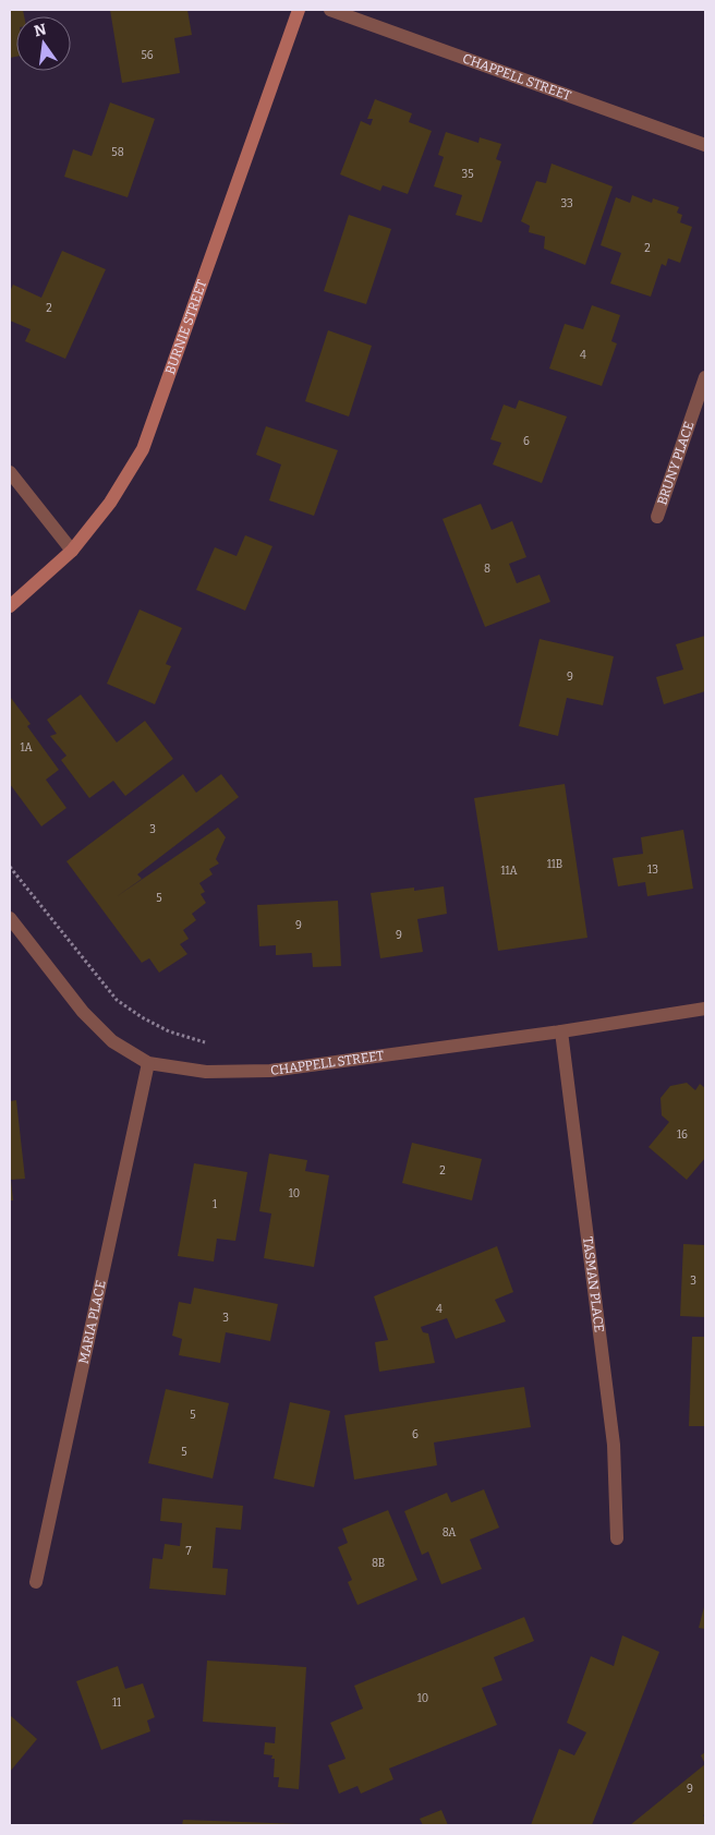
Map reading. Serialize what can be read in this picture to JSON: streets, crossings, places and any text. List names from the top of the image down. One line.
{"streets":{"street":["CHAPPELL STREET","BURNIE STREET","BRUNY PLACE","TASMAN PLACE","MARIA PLACE"]},"crossings":[["CHAPPELL STREET","TASMAN PLACE"],["CHAPPELL STREET","MARIA PLACE"]],"house_numbers":["56","58","35","33","2","2","4","6","8","9","1A","3","11B","13","11A","5","9","9","16","2","10","1","3","4","3","5","6","5","8A","7","8B","10","11","9"],"north":"top"}
